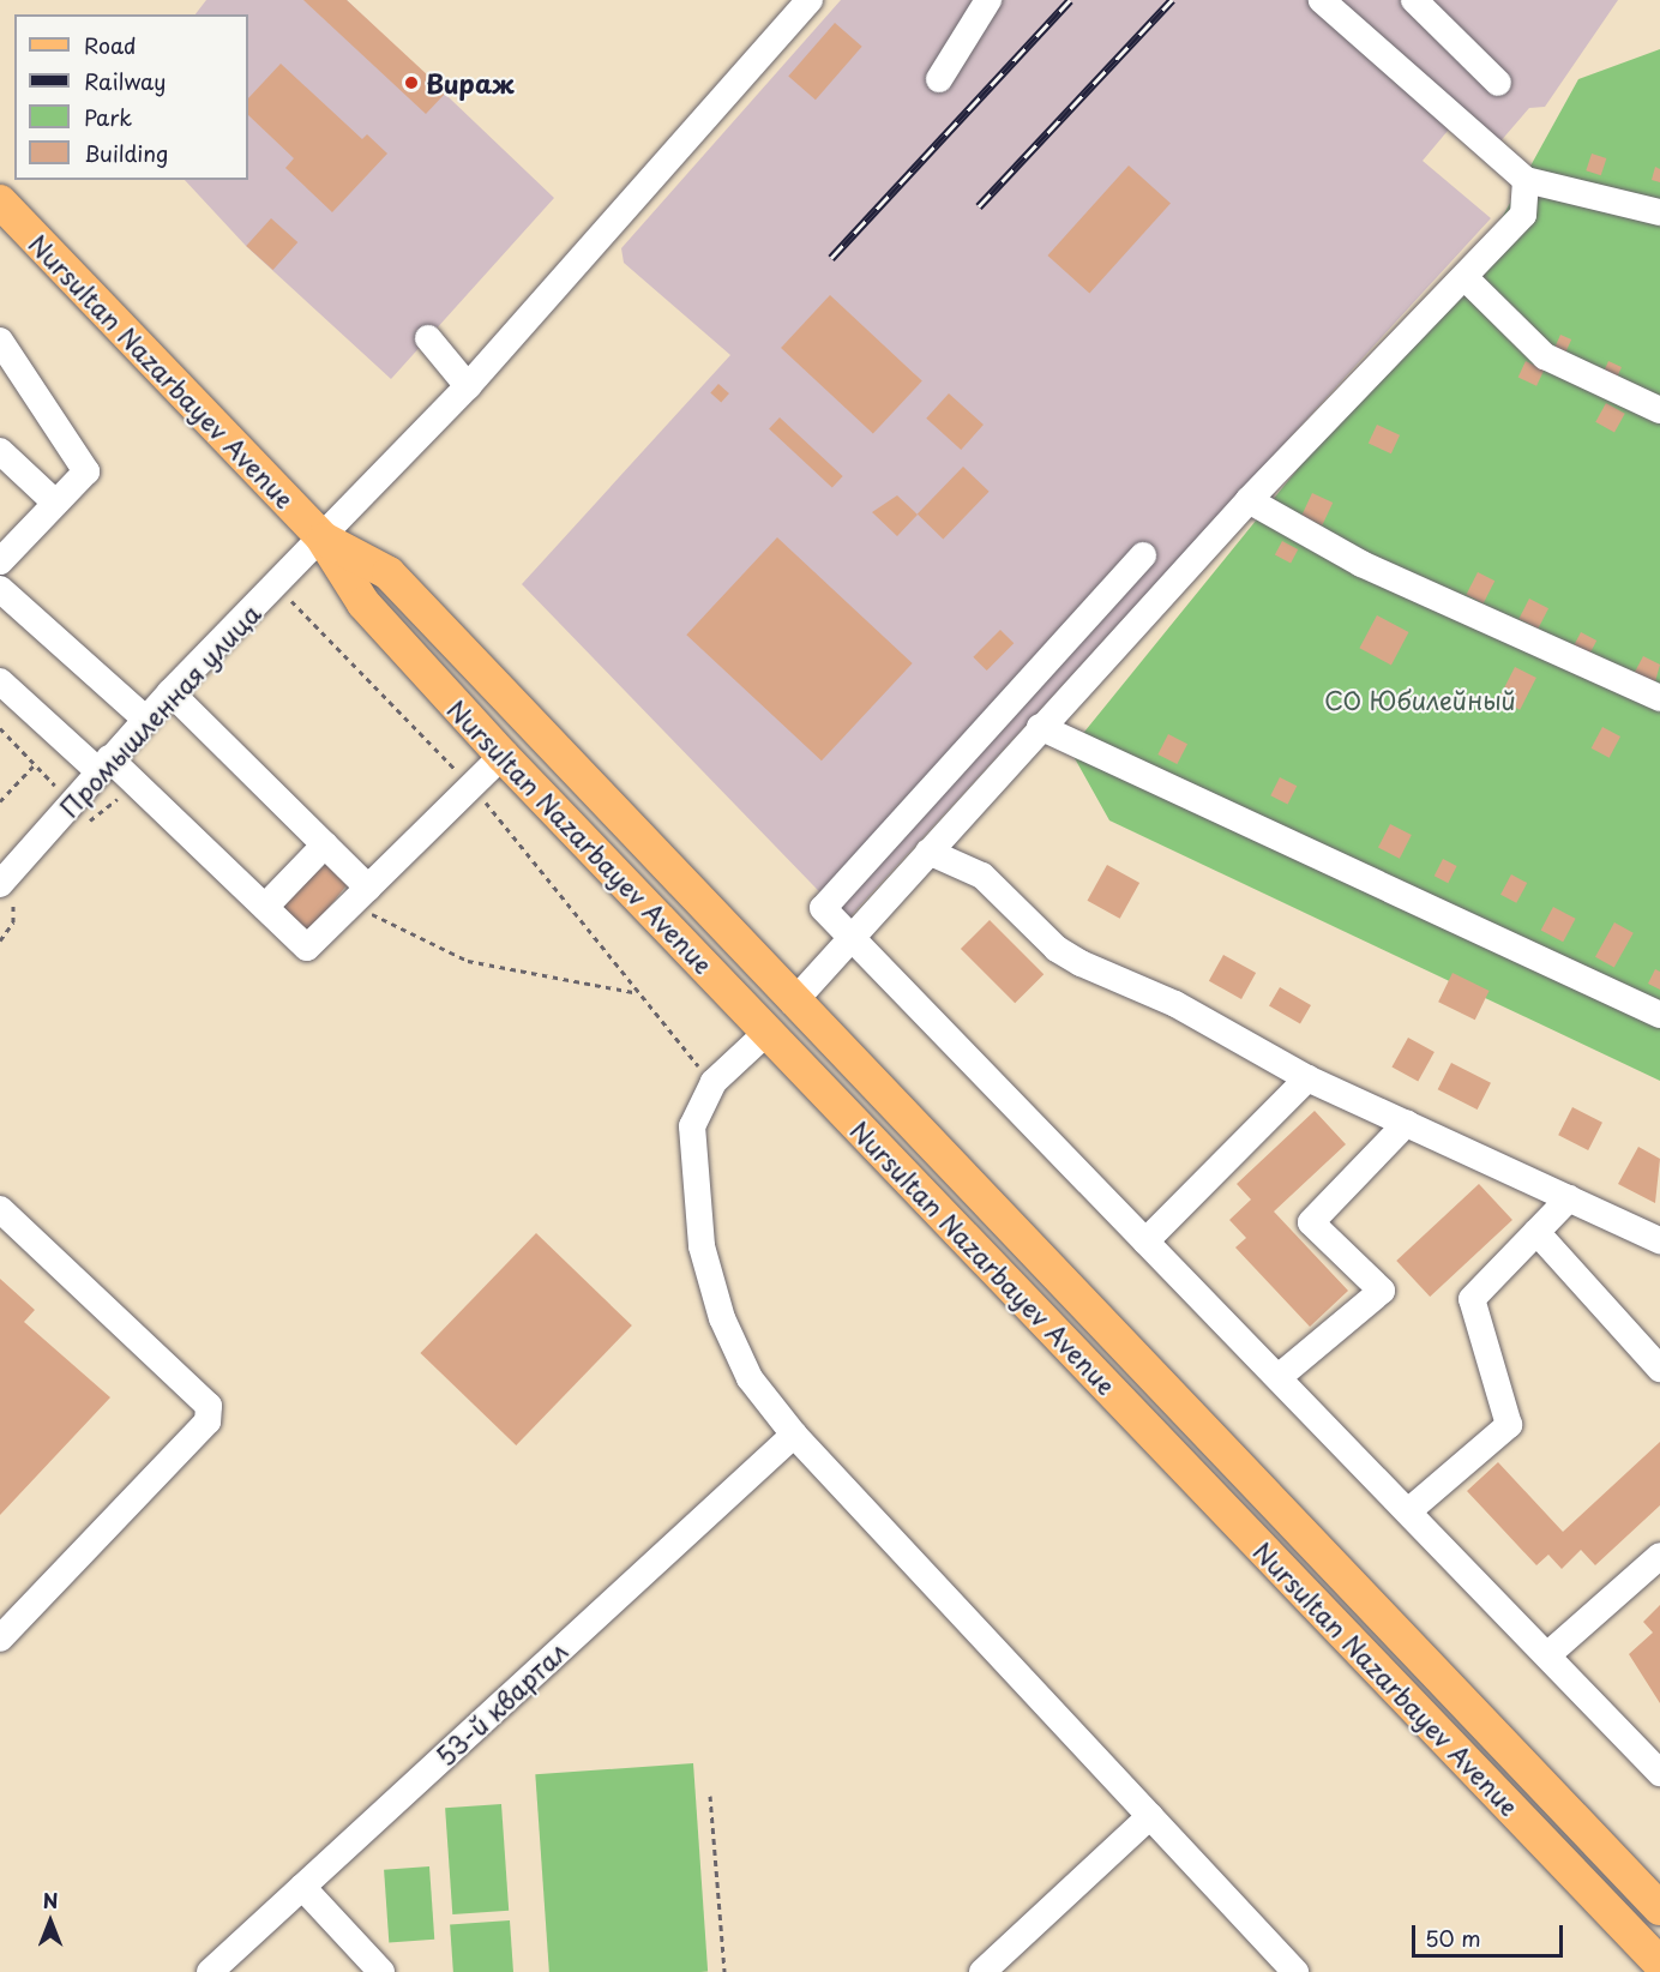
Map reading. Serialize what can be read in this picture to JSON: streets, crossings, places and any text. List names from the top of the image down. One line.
{"streets":{"main road":["Nursultan Nazarbayev Avenue"],"street":["Промышленная улица","53-й квартал"]},"crossings":[["Nursultan Nazarbayev Avenue","Промышленная улица"]],"parks":["СО Юбилейный"],"places":["Вираж"],"legend":["Road","Railway","Park","Building"],"scale_bar":"50 m","north":"top"}
